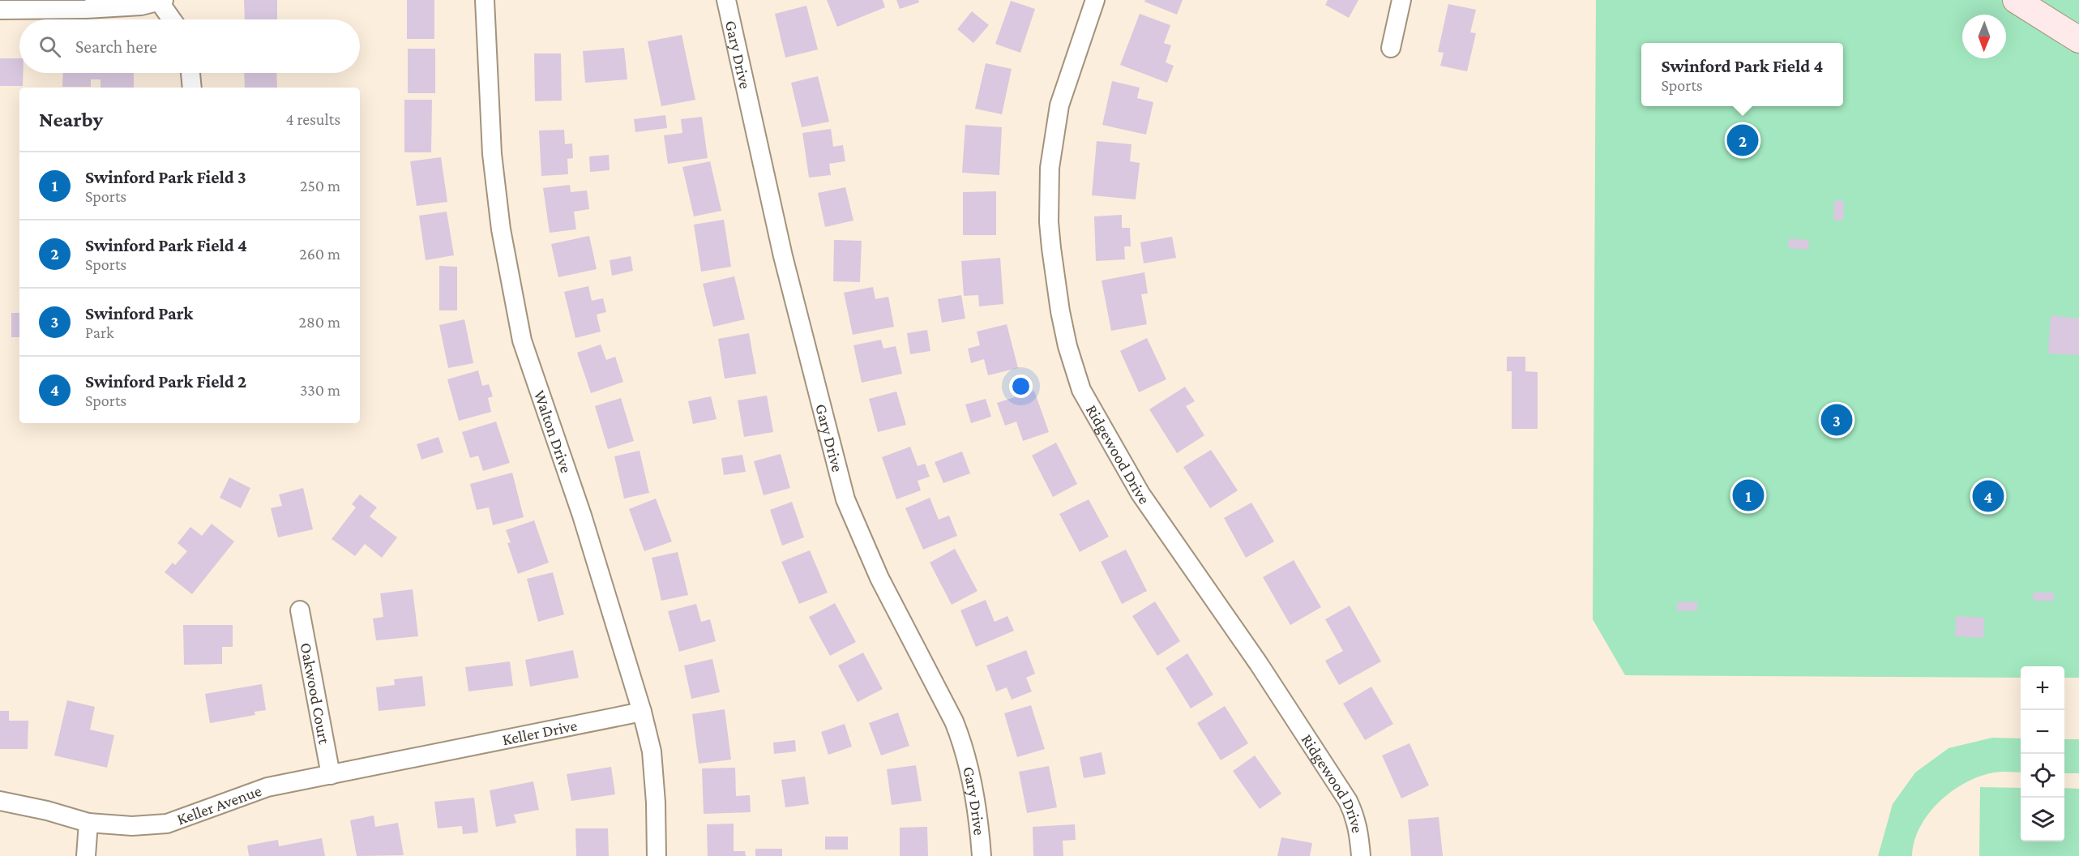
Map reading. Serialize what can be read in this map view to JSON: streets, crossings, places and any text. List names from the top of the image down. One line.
{"streets":{"street":["Gary Drive","Walton Drive","Ridgewood Drive","Oakwood Court","Keller Drive","Keller Avenue"]},"crossings":[["Walton Drive","Keller Drive"],["Oakwood Court","Keller Avenue"],["Keller Drive","Keller Avenue"]],"north":"bottom","page":{"search":"Search here","popup":["Swinford Park Field 4","Sports"],"heading":["Nearby","4 results"],"pins":["2","3","1","4"],"list":[{"mark":"1","name":"Swinford Park Field 3","note":"Sports","value":"250 m"},{"mark":"2","name":"Swinford Park Field 4","note":"Sports","value":"260 m"},{"mark":"3","name":"Swinford Park","note":"Park","value":"280 m"},{"mark":"4","name":"Swinford Park Field 2","note":"Sports","value":"330 m"}],"map_buttons":["+","−"]}}
